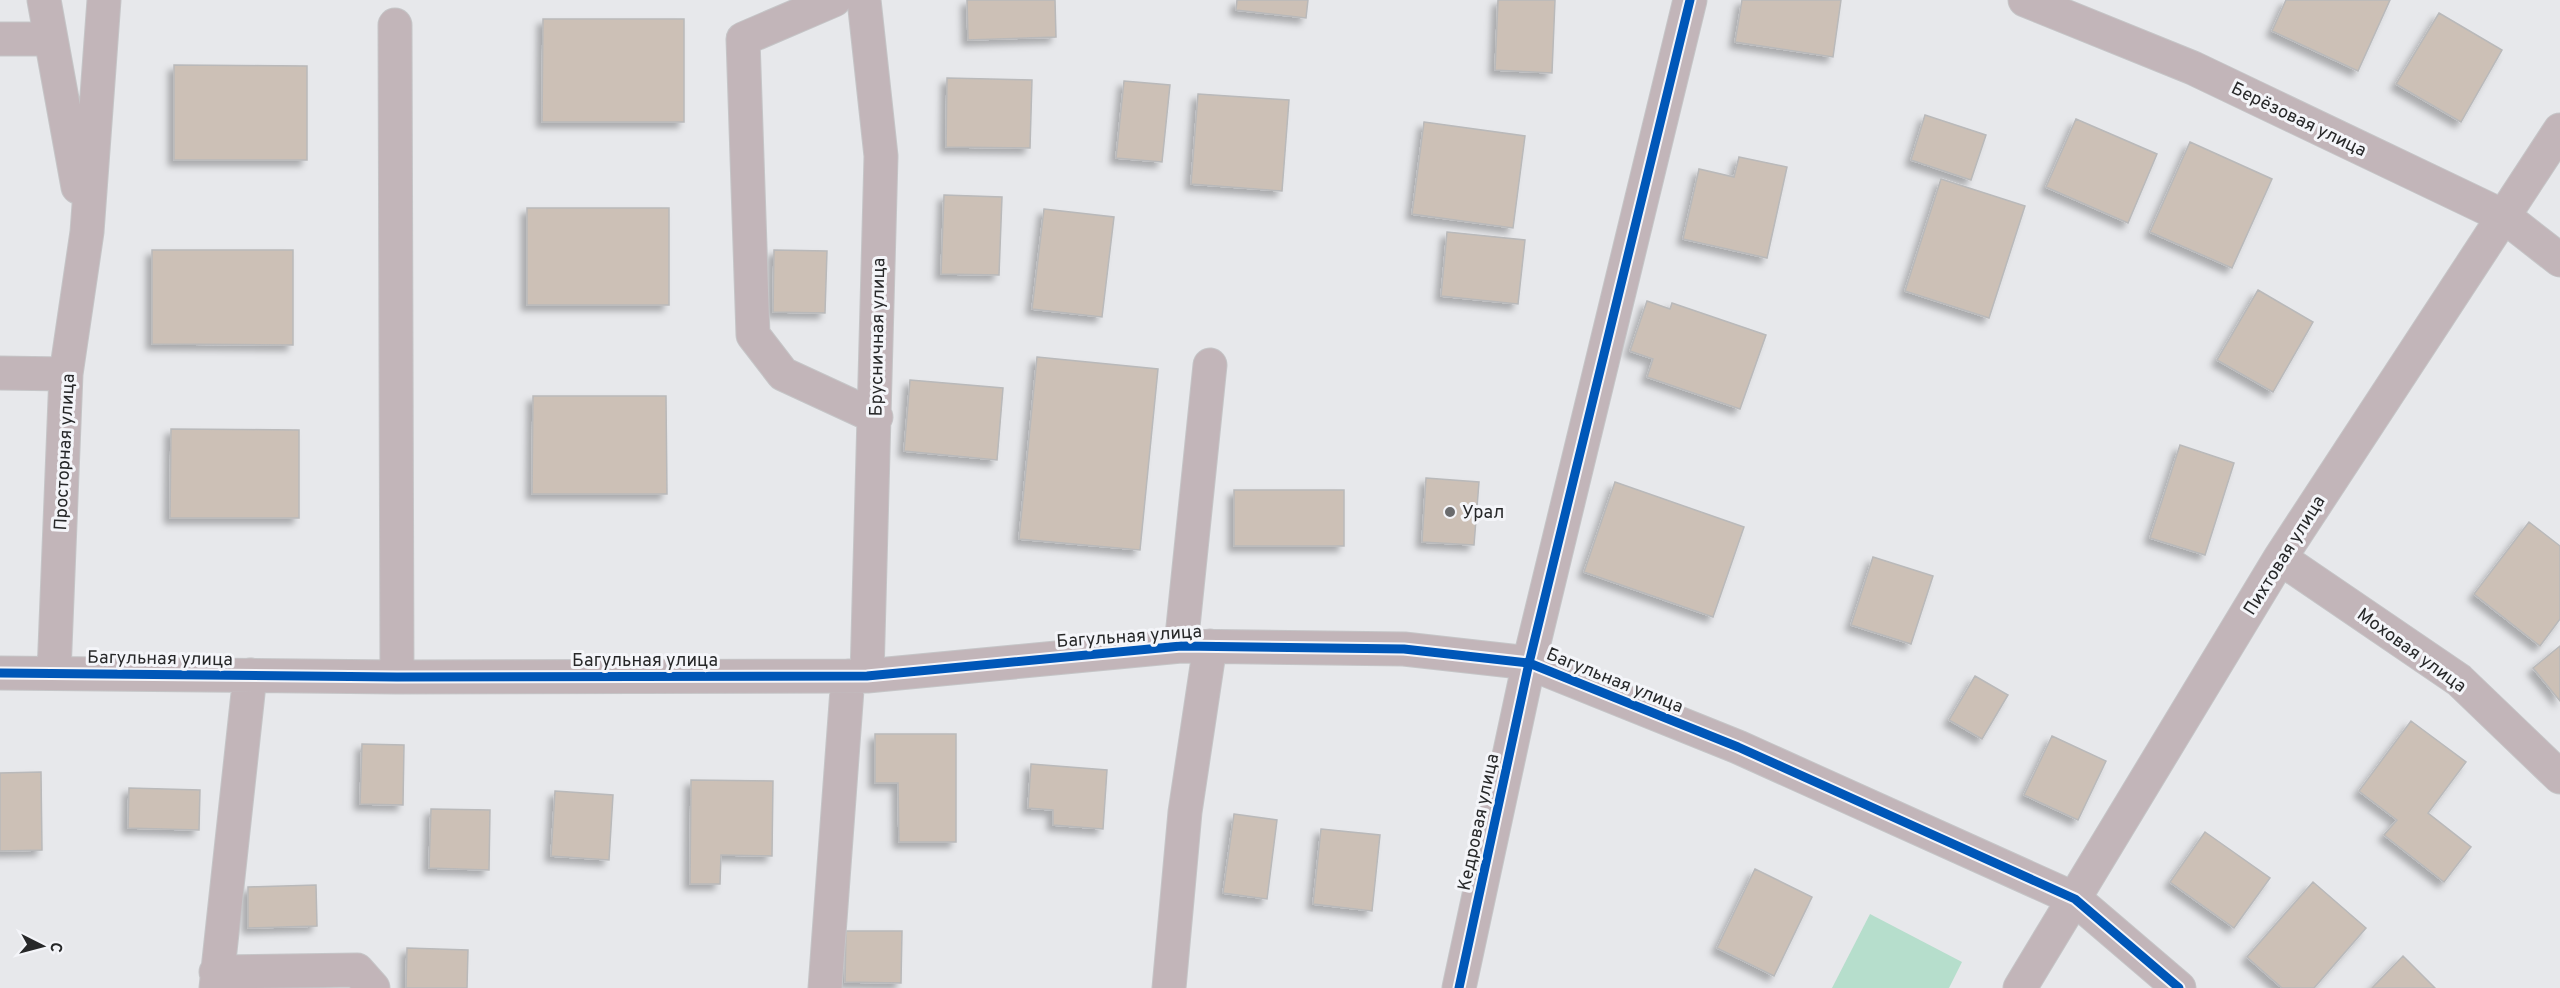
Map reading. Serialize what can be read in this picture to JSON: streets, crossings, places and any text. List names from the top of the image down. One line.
{"streets":{"street":["Берёзовая улица","Брусничная улица","Просторная улица","Пихтовая улица","Багульная улица","Моховая улица","Кедровая улица"]},"crossings":[["Берёзовая улица","Пихтовая улица"],["Брусничная улица","Багульная улица"],["Просторная улица","Багульная улица"],["Пихтовая улица","Багульная улица"],["Пихтовая улица","Моховая улица"],["Багульная улица","Кедровая улица"]],"places":["Урал"],"north":"right"}
